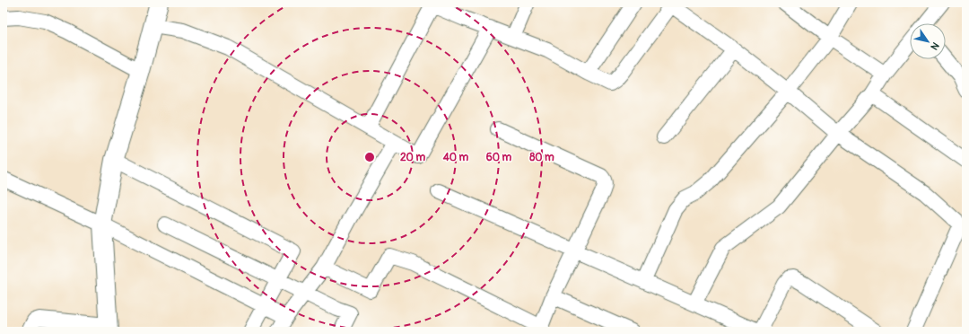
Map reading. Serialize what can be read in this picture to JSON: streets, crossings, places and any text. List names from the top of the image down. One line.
{"north":"bottom right","rings":["20 m","40 m","60 m","80 m"]}
